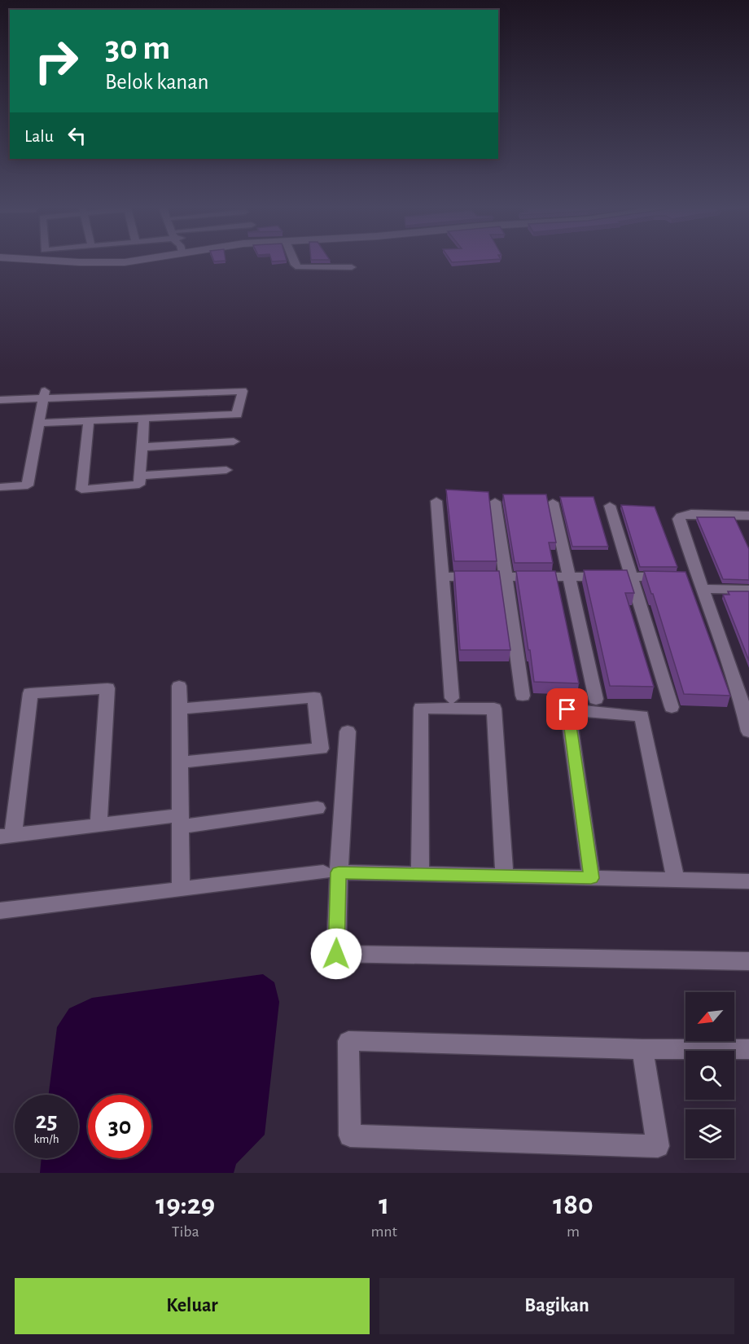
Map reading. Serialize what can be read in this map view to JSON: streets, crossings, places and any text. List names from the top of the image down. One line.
{"north":"bottom left","page":{"turn":["30 m","Belok kanan"],"then":"Lalu","speed":"25 km/h","limit":"30","eta":["19:29","Tiba","1","mnt","180","m"],"buttons":["Keluar","Bagikan"]}}
